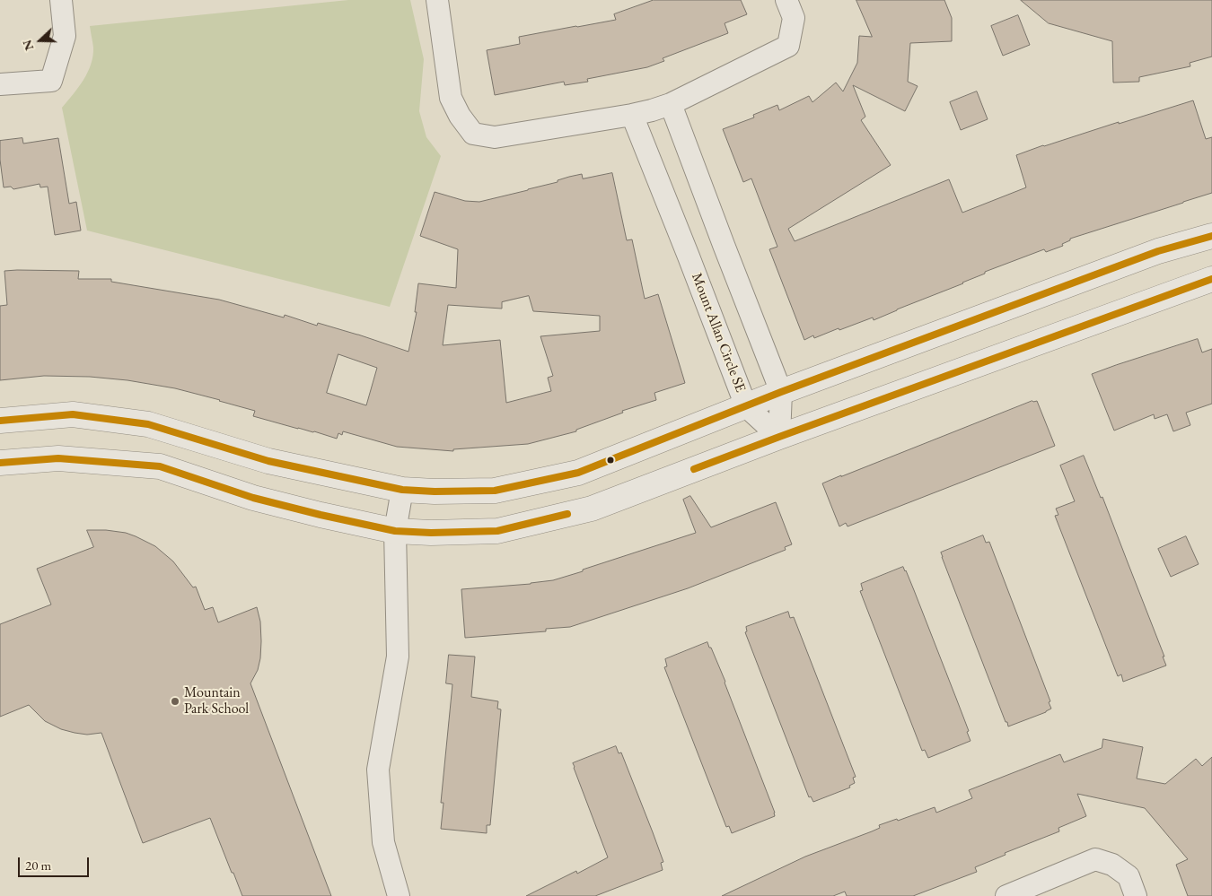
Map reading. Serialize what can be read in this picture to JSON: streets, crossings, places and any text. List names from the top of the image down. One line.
{"streets":{"street":["Mount Allan Circle SE"]},"places":["Mountain Park School"],"scale_bar":"20 m","north":"left"}
